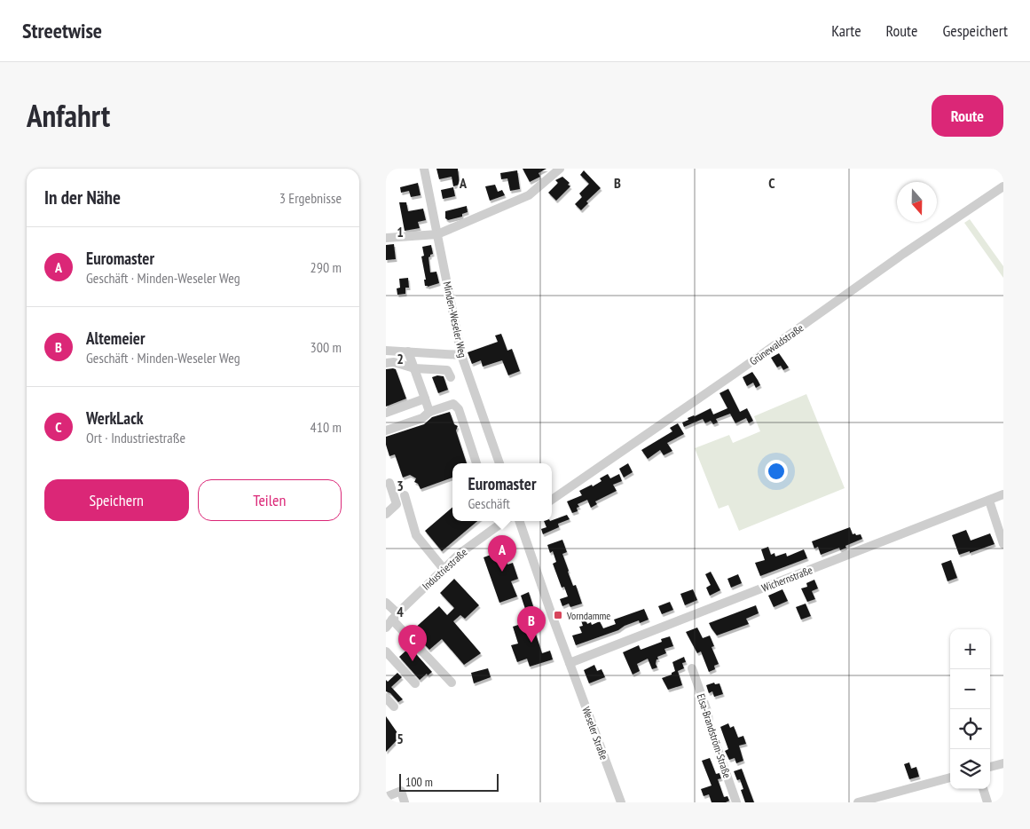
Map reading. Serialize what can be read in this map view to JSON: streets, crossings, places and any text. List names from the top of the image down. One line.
{"streets":{"street":["Minden-Weseler Weg","Grünewaldstraße","Industriestraße","Wichernstraße","Weseler Straße","Elsa-Brandström-Straße"]},"crossings":[["Wichernstraße","Weseler Straße"]],"places":{"transit":["Vorndamme"]},"scale_bar":"100 m","north":"bottom","page":{"header":"Streetwise","nav":["Karte","Route","Gespeichert"],"title":"Anfahrt","buttons":["Route",["Speichern","Teilen"]],"heading":["In der Nähe","3 Ergebnisse"],"list":[{"mark":"A","name":"Euromaster","note":"Geschäft · Minden-Weseler Weg","value":"290 m"},{"mark":"B","name":"Altemeier","note":"Geschäft · Minden-Weseler Weg","value":"300 m"},{"mark":"C","name":"WerkLack","note":"Ort · Industriestraße","value":"410 m"}],"popup":["Euromaster","Geschäft"],"pins":["A","B","C"],"map_buttons":["+","−"],"scale":"100 m"},"grid":{"columns":["A","B","C"],"rows":["1","2","3","4","5"]}}
